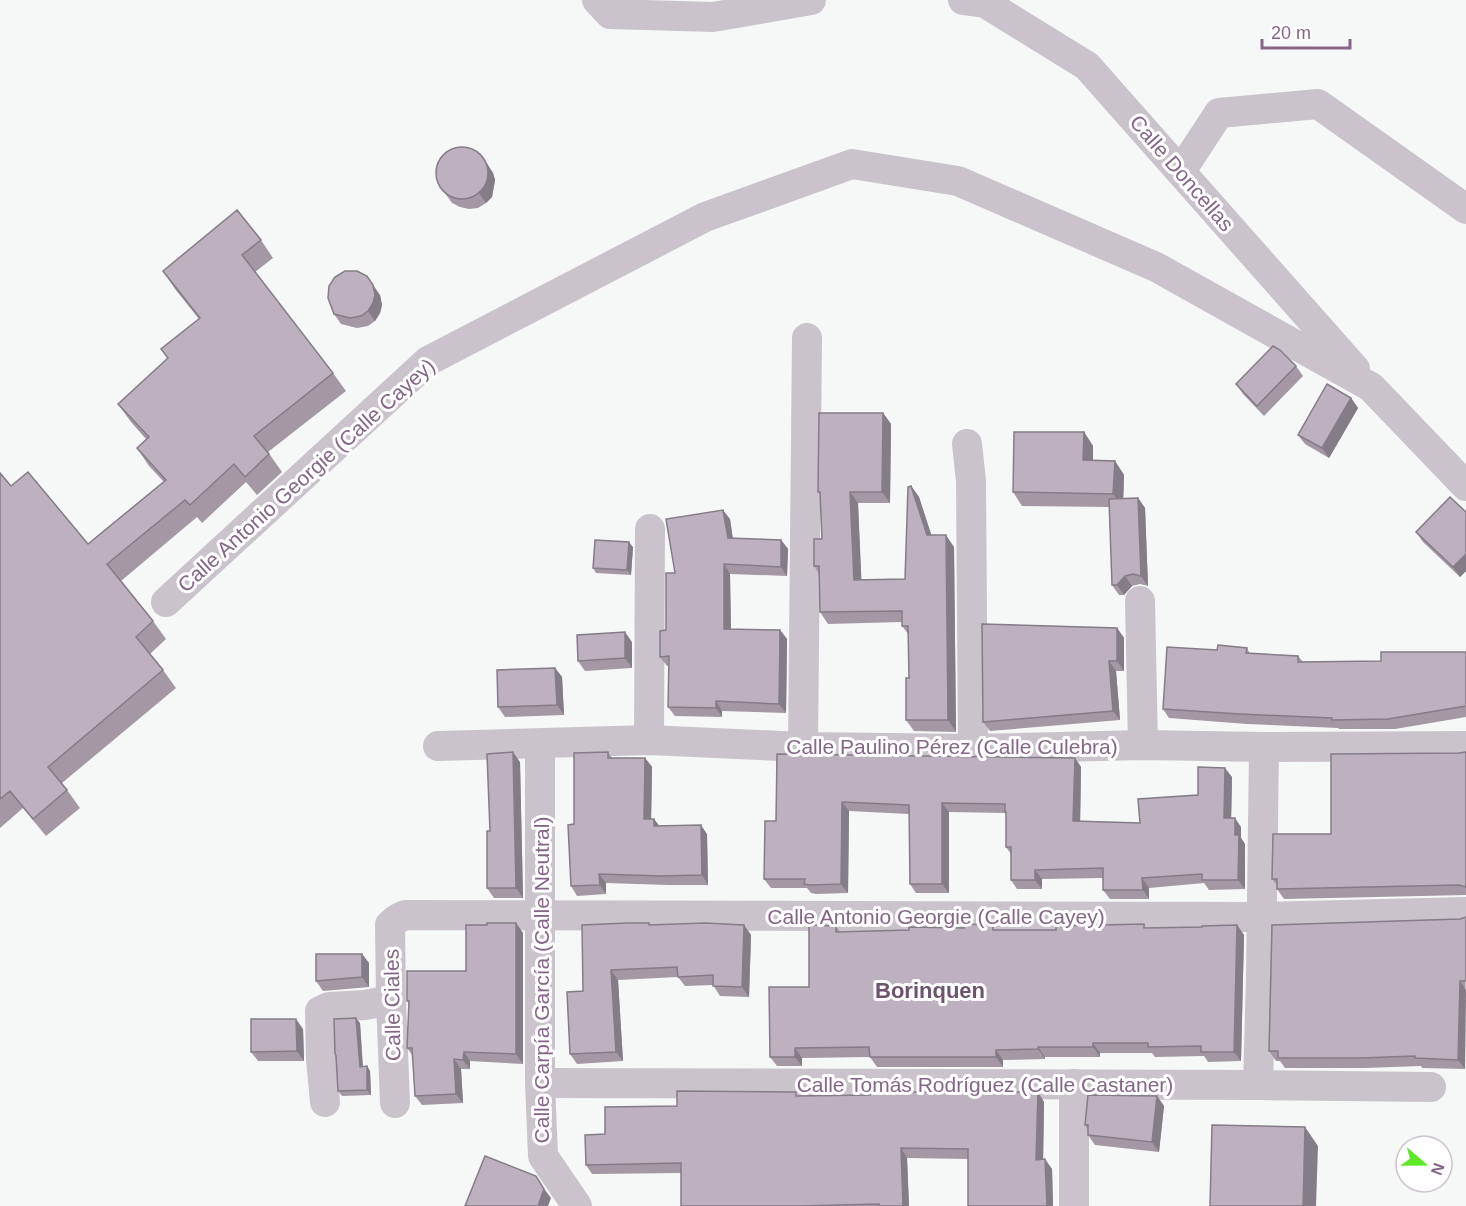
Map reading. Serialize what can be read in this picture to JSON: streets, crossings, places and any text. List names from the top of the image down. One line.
{"streets":{"street":["Calle Doncellas","Calle Antonio Georgie (Calle Cayey)","Calle Paulino Pérez (Calle Culebra)","Calle Carpía García (Calle Neutral)","Calle Ciales","Calle Tomás Rodríguez (Calle Castaner)"]},"crossings":[["Calle Doncellas","Calle Antonio Georgie (Calle Cayey)"],["Calle Antonio Georgie (Calle Cayey)","Calle Carpía García (Calle Neutral)"],["Calle Antonio Georgie (Calle Cayey)","Calle Ciales"],["Calle Paulino Pérez (Calle Culebra)","Calle Carpía García (Calle Neutral)"],["Calle Carpía García (Calle Neutral)","Calle Tomás Rodríguez (Calle Castaner)"]],"districts":["Borinquen"],"scale_bar":"20 m","north":"right"}
